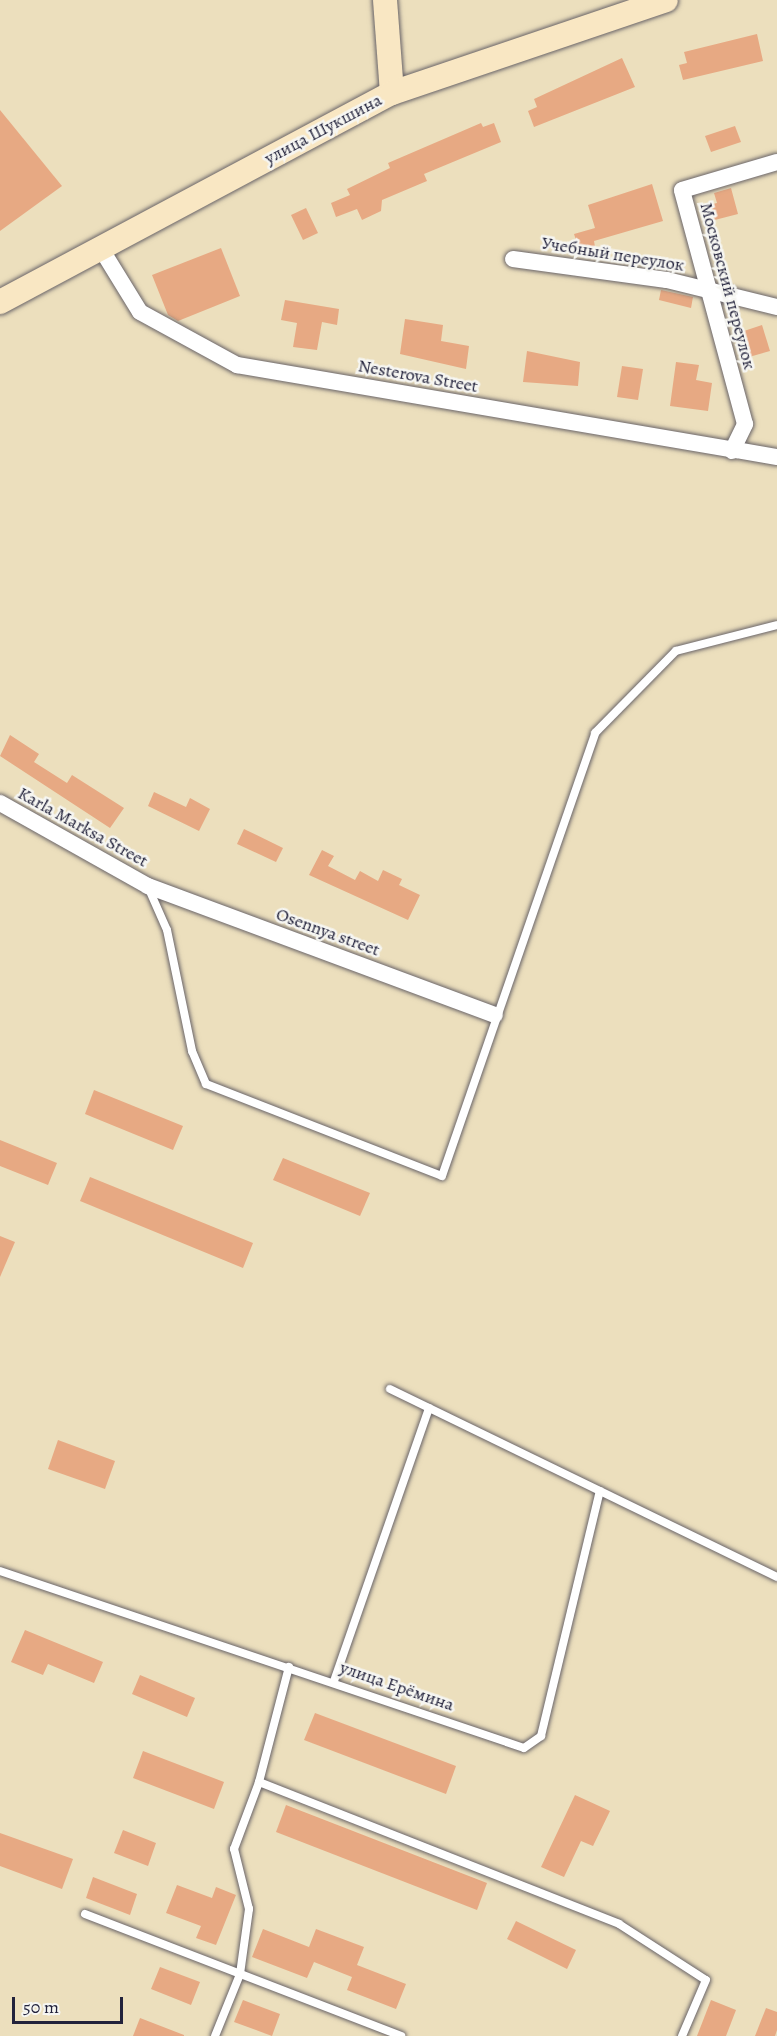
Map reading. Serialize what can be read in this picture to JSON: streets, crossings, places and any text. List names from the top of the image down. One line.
{"streets":{"street":["улица Шукшина","Учебный переулок","Московский переулок","Nesterova Street","Karla Marksa Street","Osennya street"],"lane":["улица Ерёмина"]},"crossings":[["улица Шукшина","Nesterova Street"],["Учебный переулок","Московский переулок"],["Московский переулок","Nesterova Street"],["Karla Marksa Street","Osennya street"]],"scale_bar":"50 m"}
